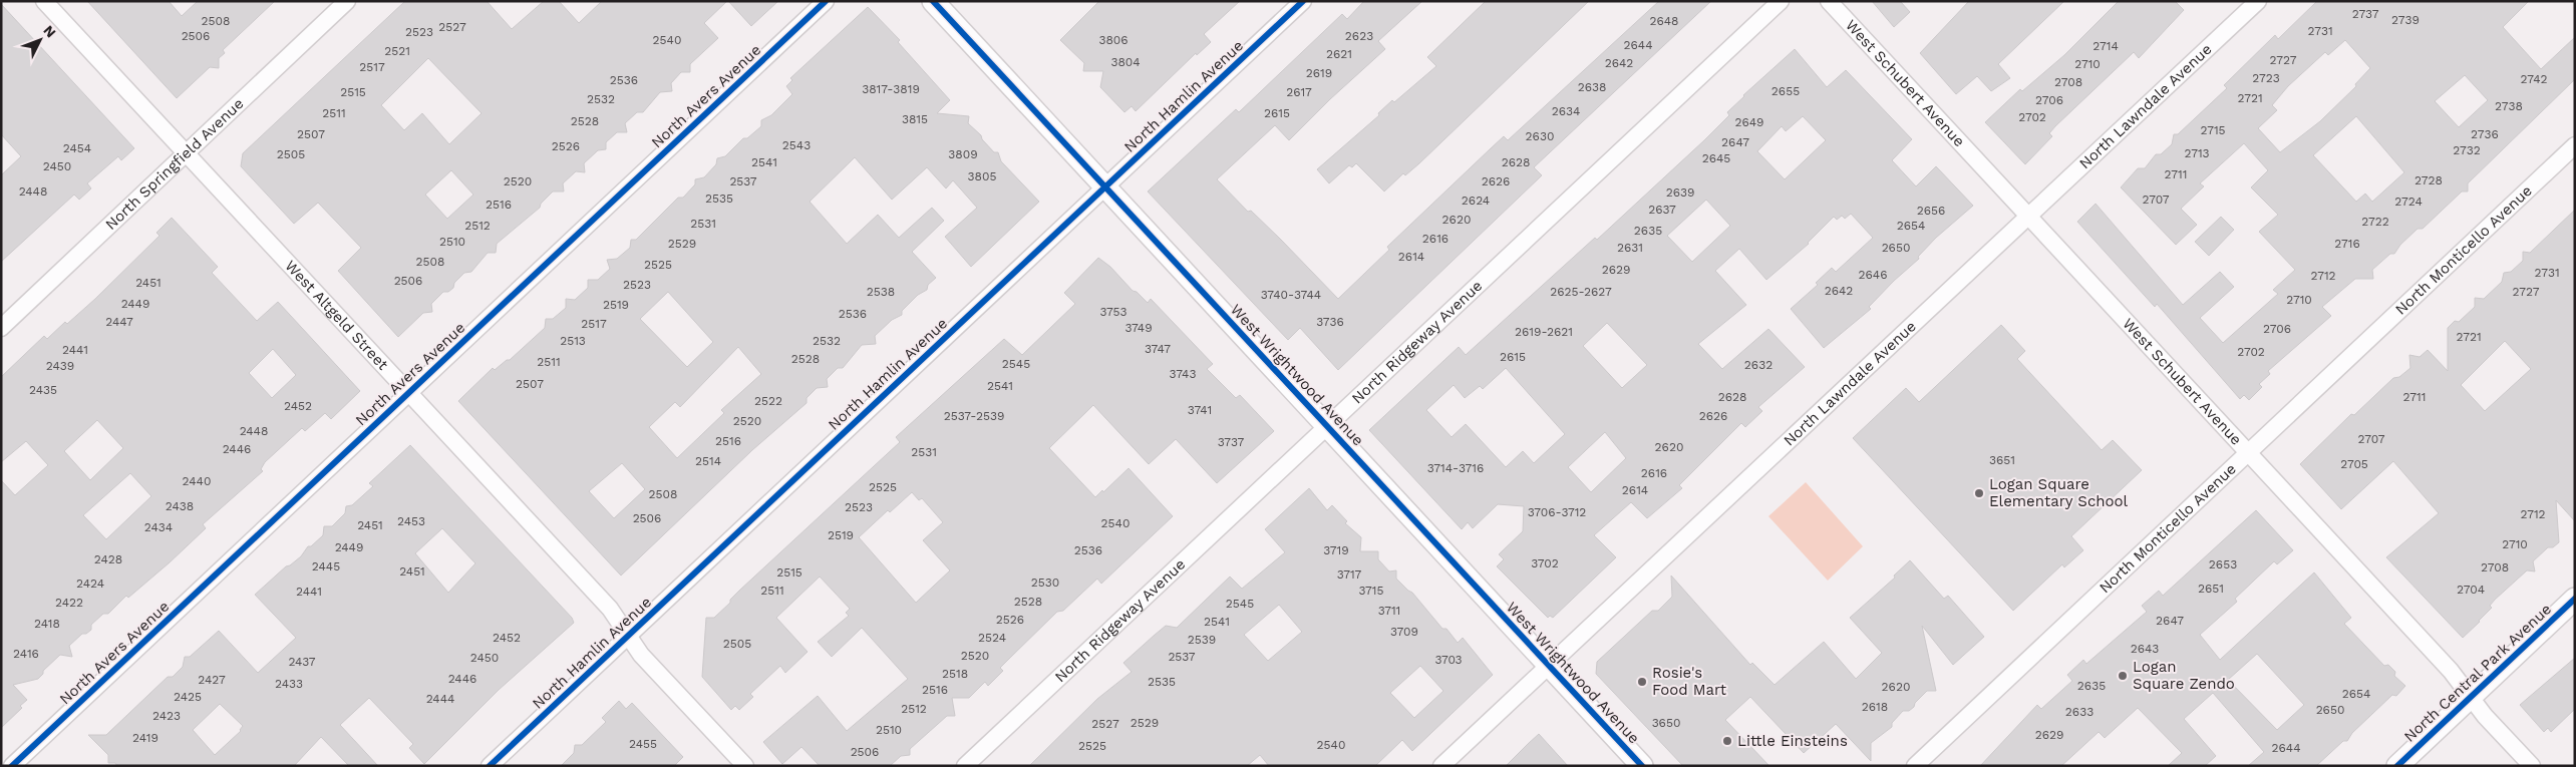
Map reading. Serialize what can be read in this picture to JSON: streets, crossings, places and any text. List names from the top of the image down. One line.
{"streets":{"street":["West Schubert Avenue","North Avers Avenue","North Hamlin Avenue","North Lawndale Avenue","North Springfield Avenue","North Monticello Avenue","West Altgeld Street","North Ridgeway Avenue","West Wrightwood Avenue","North Central Park Avenue"]},"crossings":[["West Schubert Avenue","North Lawndale Avenue"],["West Schubert Avenue","North Monticello Avenue"],["West Schubert Avenue","North Central Park Avenue"],["North Avers Avenue","West Altgeld Street"],["North Hamlin Avenue","West Altgeld Street"],["North Hamlin Avenue","West Wrightwood Avenue"],["North Lawndale Avenue","West Wrightwood Avenue"],["North Springfield Avenue","West Altgeld Street"],["North Ridgeway Avenue","West Wrightwood Avenue"]],"places":["Logan Square Elementary School","Logan Square Zendo","Rosie's Food Mart","Little Einsteins"],"house_numbers":["2737","2739","2508","2648","2527","2731","2523","2506","2623","2540","3806","2644","2714","2521","2621","2727","3804","2642","2710","2517","2619","2723","2742","2536","2708","2638","3817-3819","2655","2515","2617","2721","2532","2706","2738","2634","2511","2615","2702","3815","2528","2649","2715","2507","2736","2630","2647","2543","2526","2454","2732","2713","2505","3809","2645","2541","2628","2450","2711","3805","2728","2520","2537","2626","2448","2639","2535","2707","2624","2724","2516","2637","2656","2620","2722","2531","2512","2654","2635","2616","2510","2529","2716","2631","2650","2614","2508","2525","2629","2731","2646","2712","2506","2451","2523","2642","2538","2625-2627","2727","3740-3744","2710","2449","2519","3753","2536","2447","3736","2517","3749","2706","2619-2621","2721","2513","2532","3747","2441","2702","2615","2528","2511","2545","2632","2439","3743","2507","2541","2435","2628","2711","2522","2452","3741","2537-2539","2626","2520","2448","2707","2516","3737","2620","2446","2531","3651","2514","2705","3714-3716","2616","2440","2525","2614","2508","2438","2523","3706-3712","2712","2506","2453","2540","2451","2434","2519","2710","2449","2536","3719","2428","3702","2653","2445","2708","2451","2515","3717","2530","2424","2651","2704","2511","3715","2441","2528","2422","2545","3711","2526","2647","2541","2418","3709","2452","2524","2539","2505","2643","2416","2520","2537","2450","3703","2437","2518","2446","2427","2535","2433","2635","2620","2516","2654","2425","2444","2618","2512","2650","2633","2423","2529","3650","2527","2510","2629","2419","2455","2540","2525","2644","2506"],"north":"top right"}
